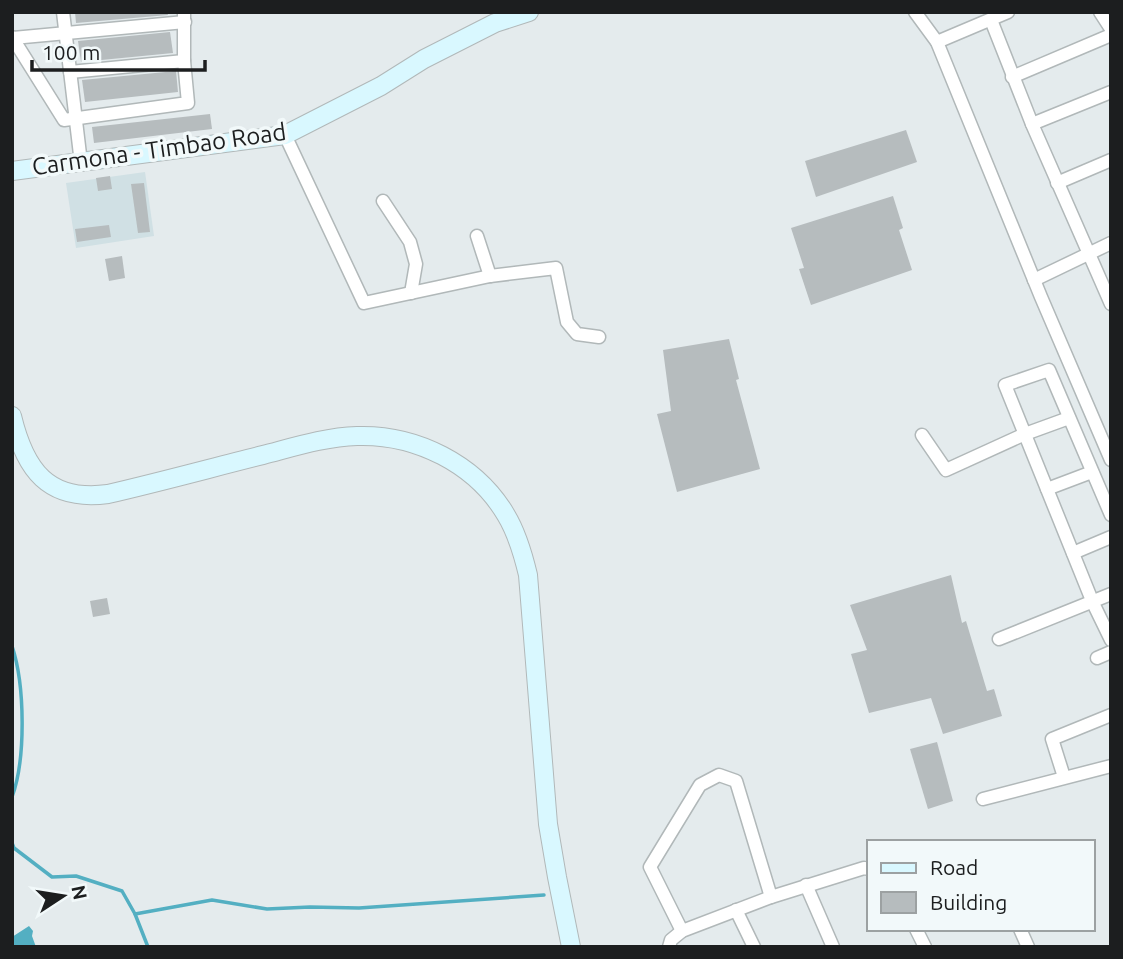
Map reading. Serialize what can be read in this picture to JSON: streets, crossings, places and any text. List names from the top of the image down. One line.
{"streets":{"main road":["Carmona - Timbao Road"]},"legend":["Road","Building"],"scale_bar":"100 m","north":"right"}
